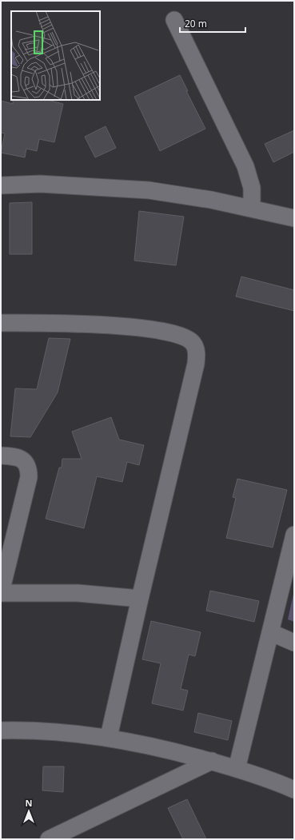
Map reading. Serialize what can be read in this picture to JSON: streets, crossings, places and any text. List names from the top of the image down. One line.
{"scale_bar":"20 m","north":"top"}
